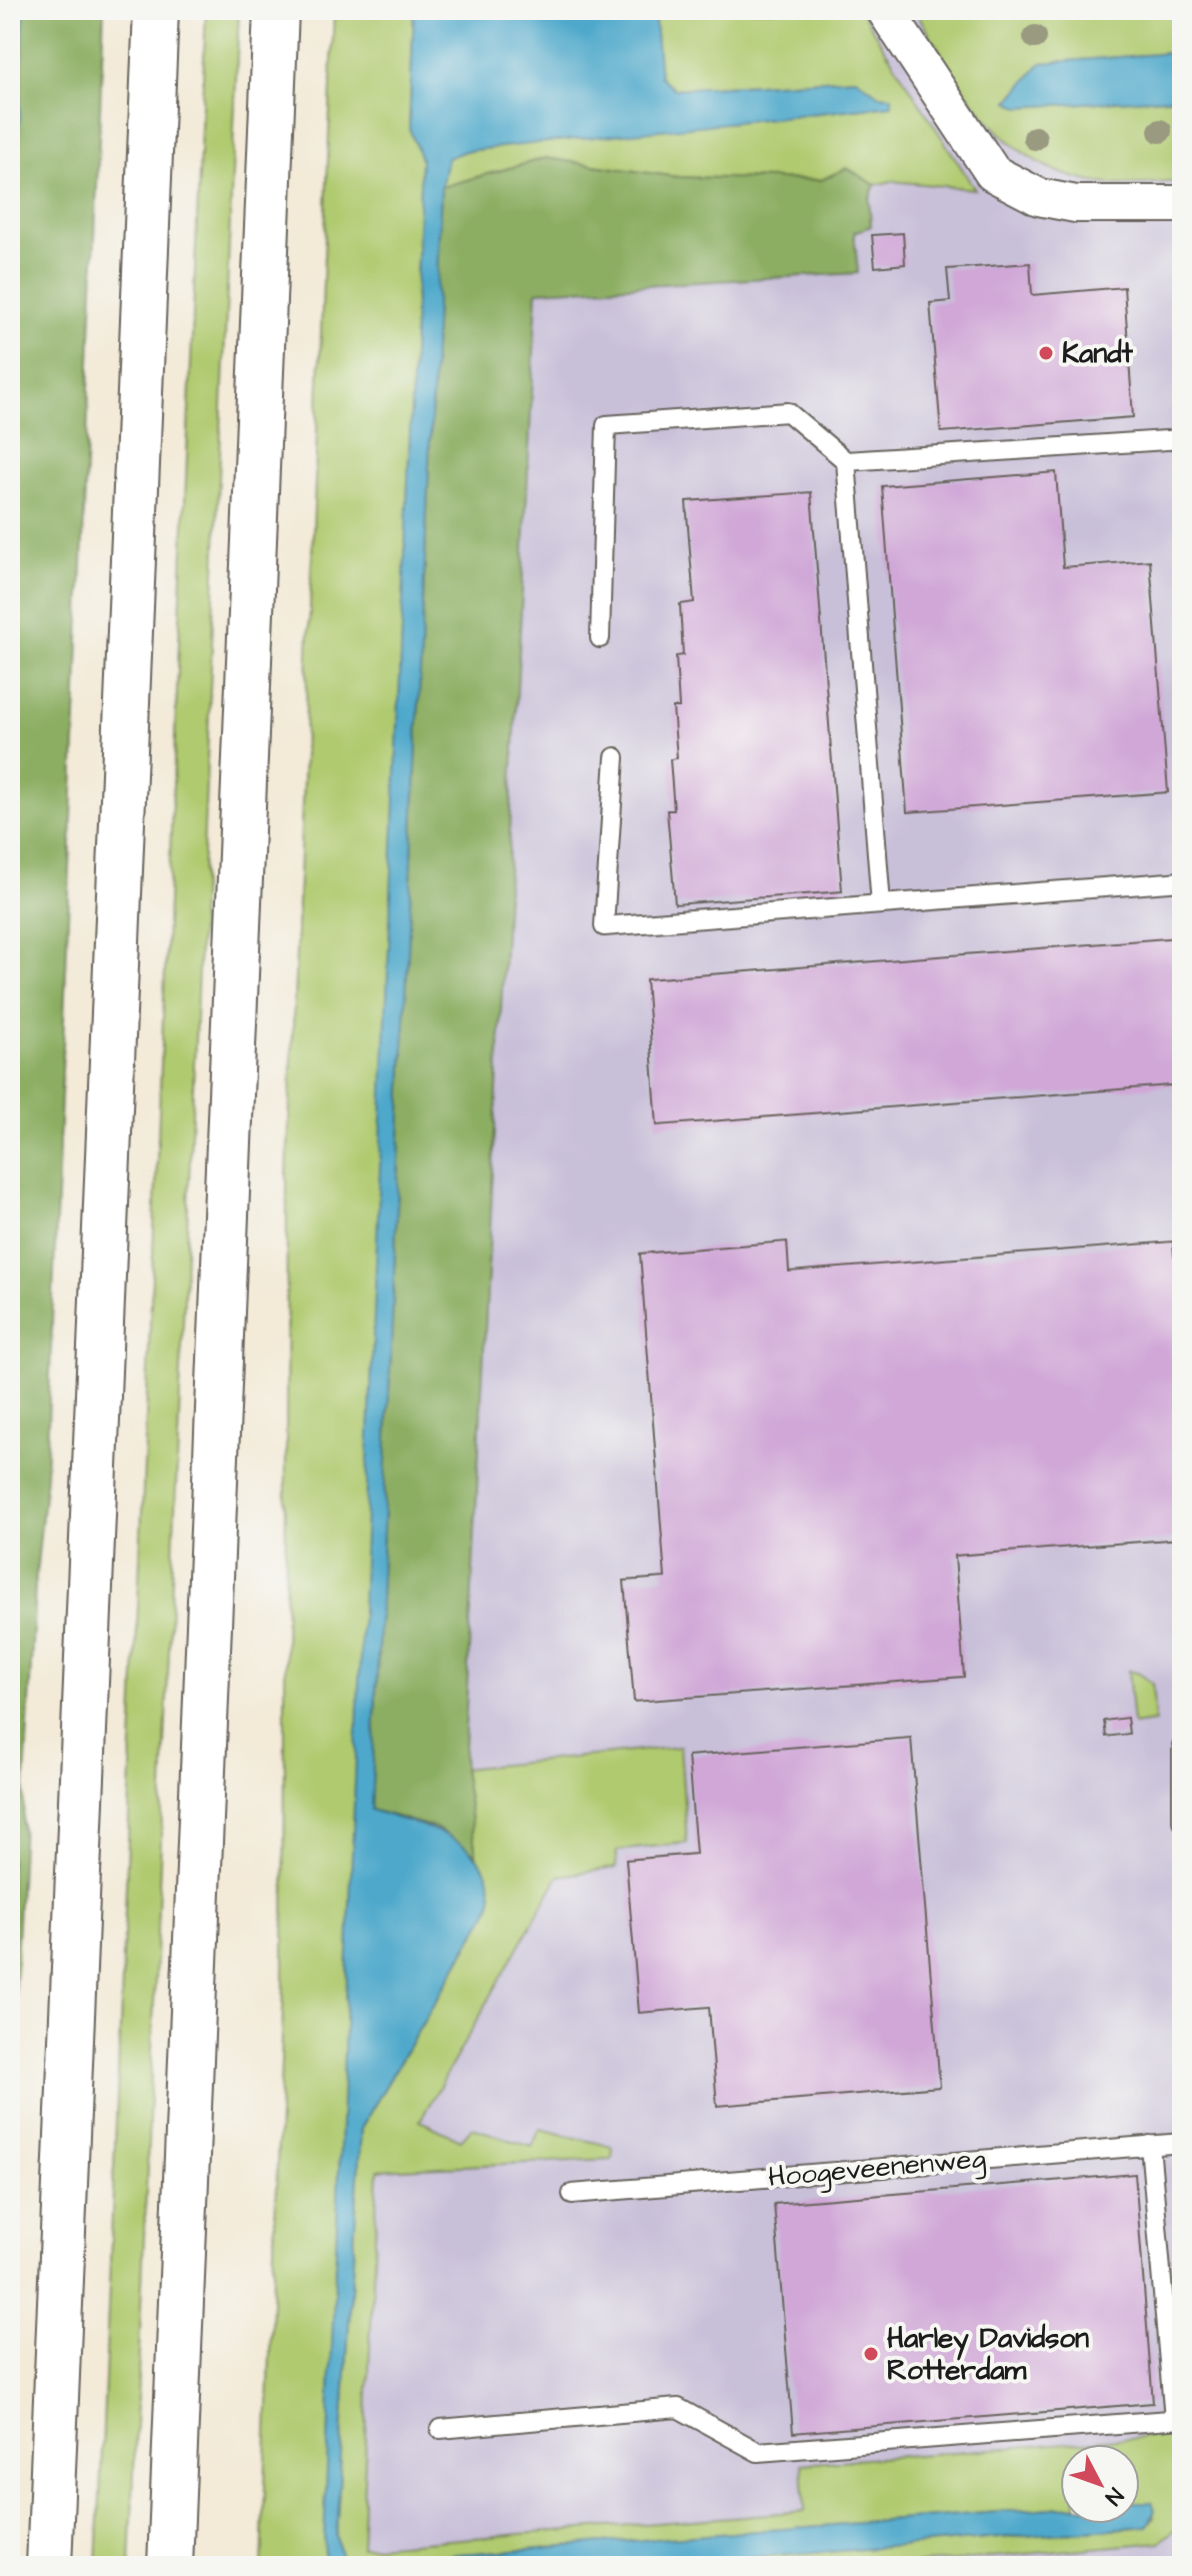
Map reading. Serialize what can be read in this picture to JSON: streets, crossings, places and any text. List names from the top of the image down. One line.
{"streets":{"lane":["Hoogeveenenweg"]},"places":["Kandt","Harley Davidson Rotterdam"],"north":"bottom right"}
